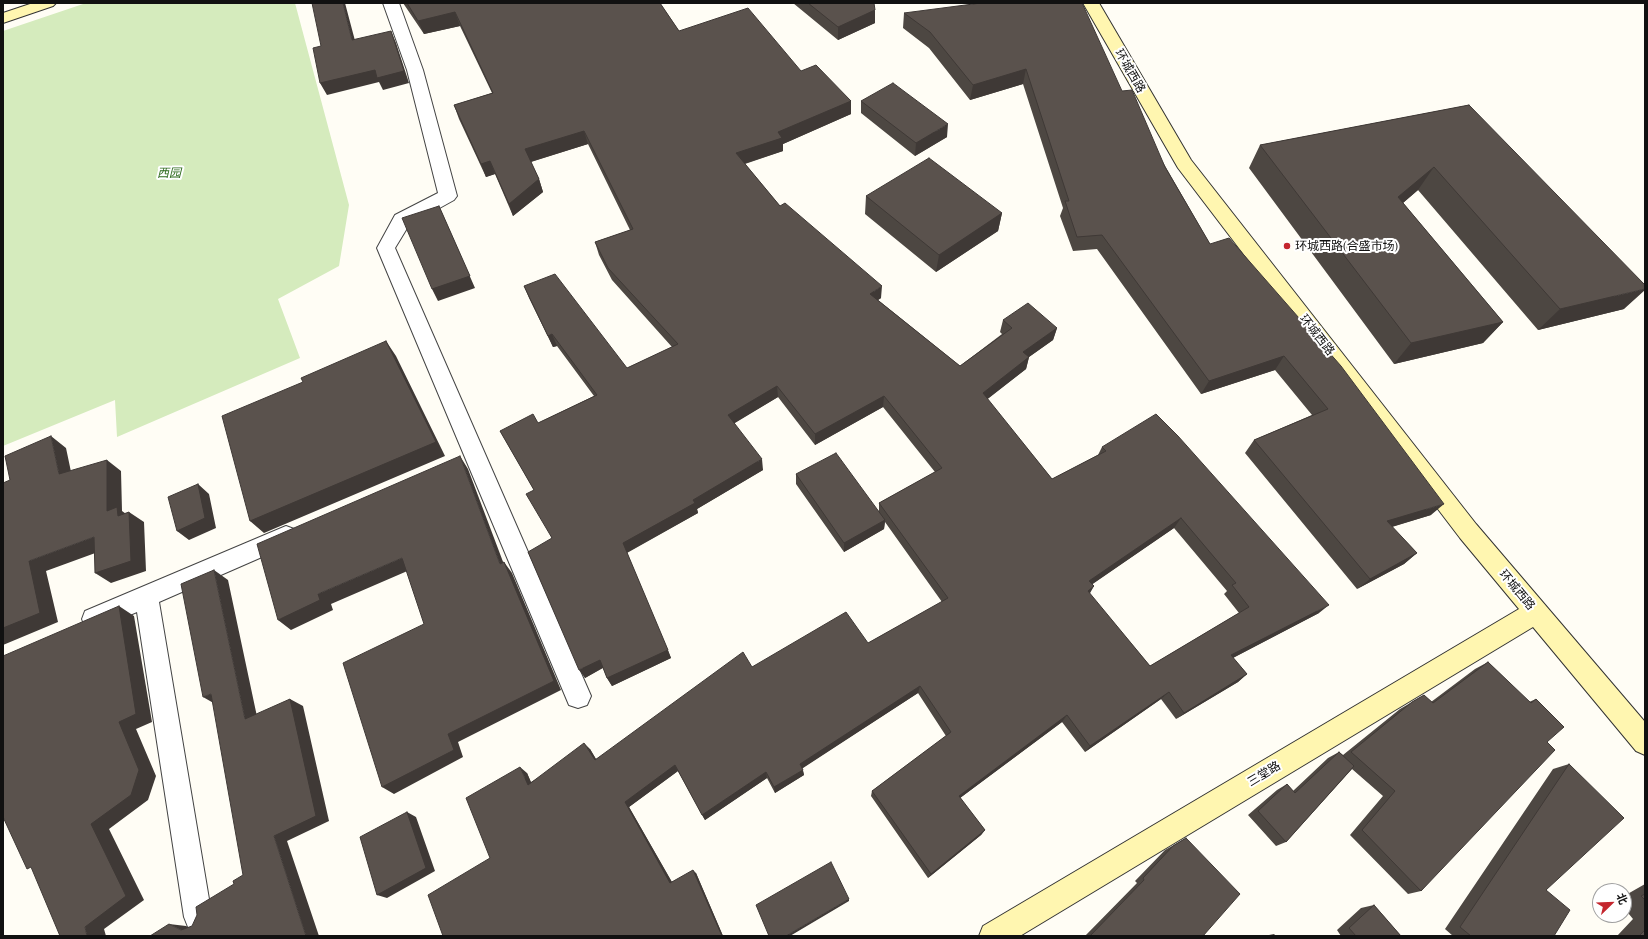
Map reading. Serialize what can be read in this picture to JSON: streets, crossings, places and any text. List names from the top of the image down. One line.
{"streets":{"street":["环城西路","三堂路"]},"crossings":[["环城西路","三堂路"]],"parks":["西园"],"places":["环城西路(合盛市场)"],"north":"top right"}
